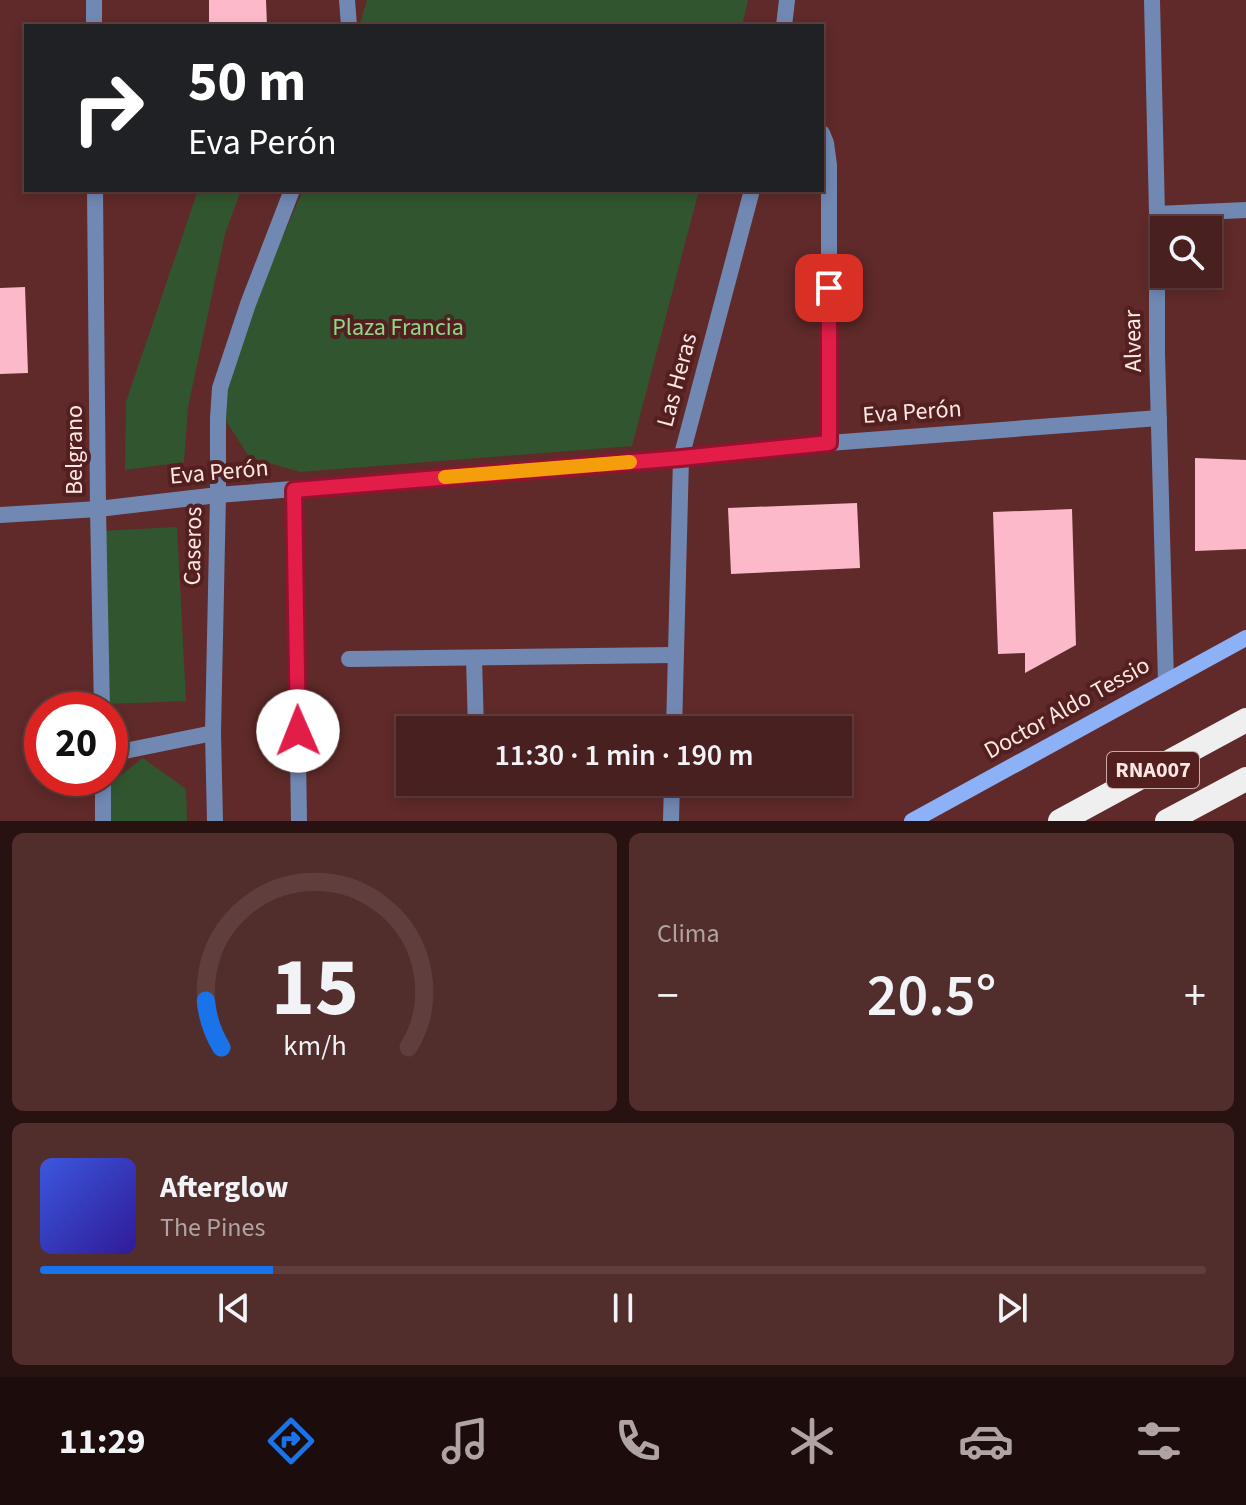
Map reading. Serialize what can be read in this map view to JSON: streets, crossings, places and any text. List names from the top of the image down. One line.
{"streets":{"highway":["RNA007"],"main road":["Doctor Aldo Tessio"],"street":["Alvear","Las Heras","Eva Perón","Belgrano","Caseros"]},"crossings":[["Alvear","Eva Perón"],["Alvear","Doctor Aldo Tessio"],["Las Heras","Eva Perón"],["Eva Perón","Belgrano"],["Eva Perón","Caseros"]],"parks":["Plaza Francia"],"page":{"turn":["50 m","Eva Perón"],"limit":"20","trip":"11:30 · 1 min · 190 m","tile":"Clima","heat":["−","20.5°","+"],"song":["Afterglow","The Pines"],"tabs":"11:29","gauge":["15","km/h"]}}
